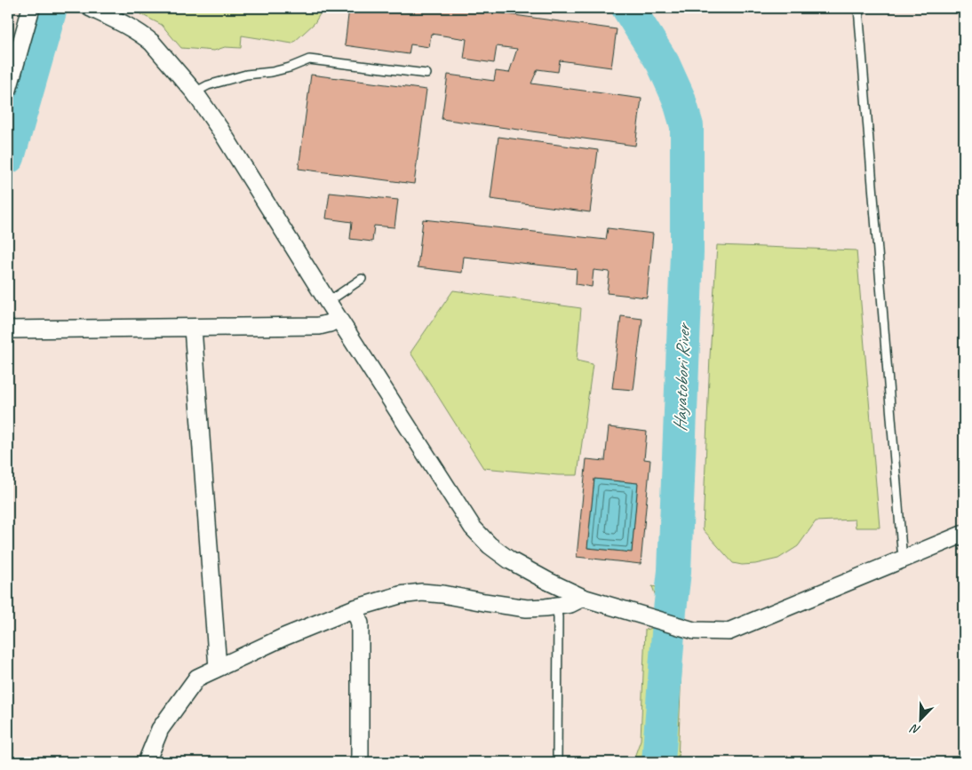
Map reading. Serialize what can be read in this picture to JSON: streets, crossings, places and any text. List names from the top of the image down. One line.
{"water":["Hayatobori River"],"north":"bottom left"}
